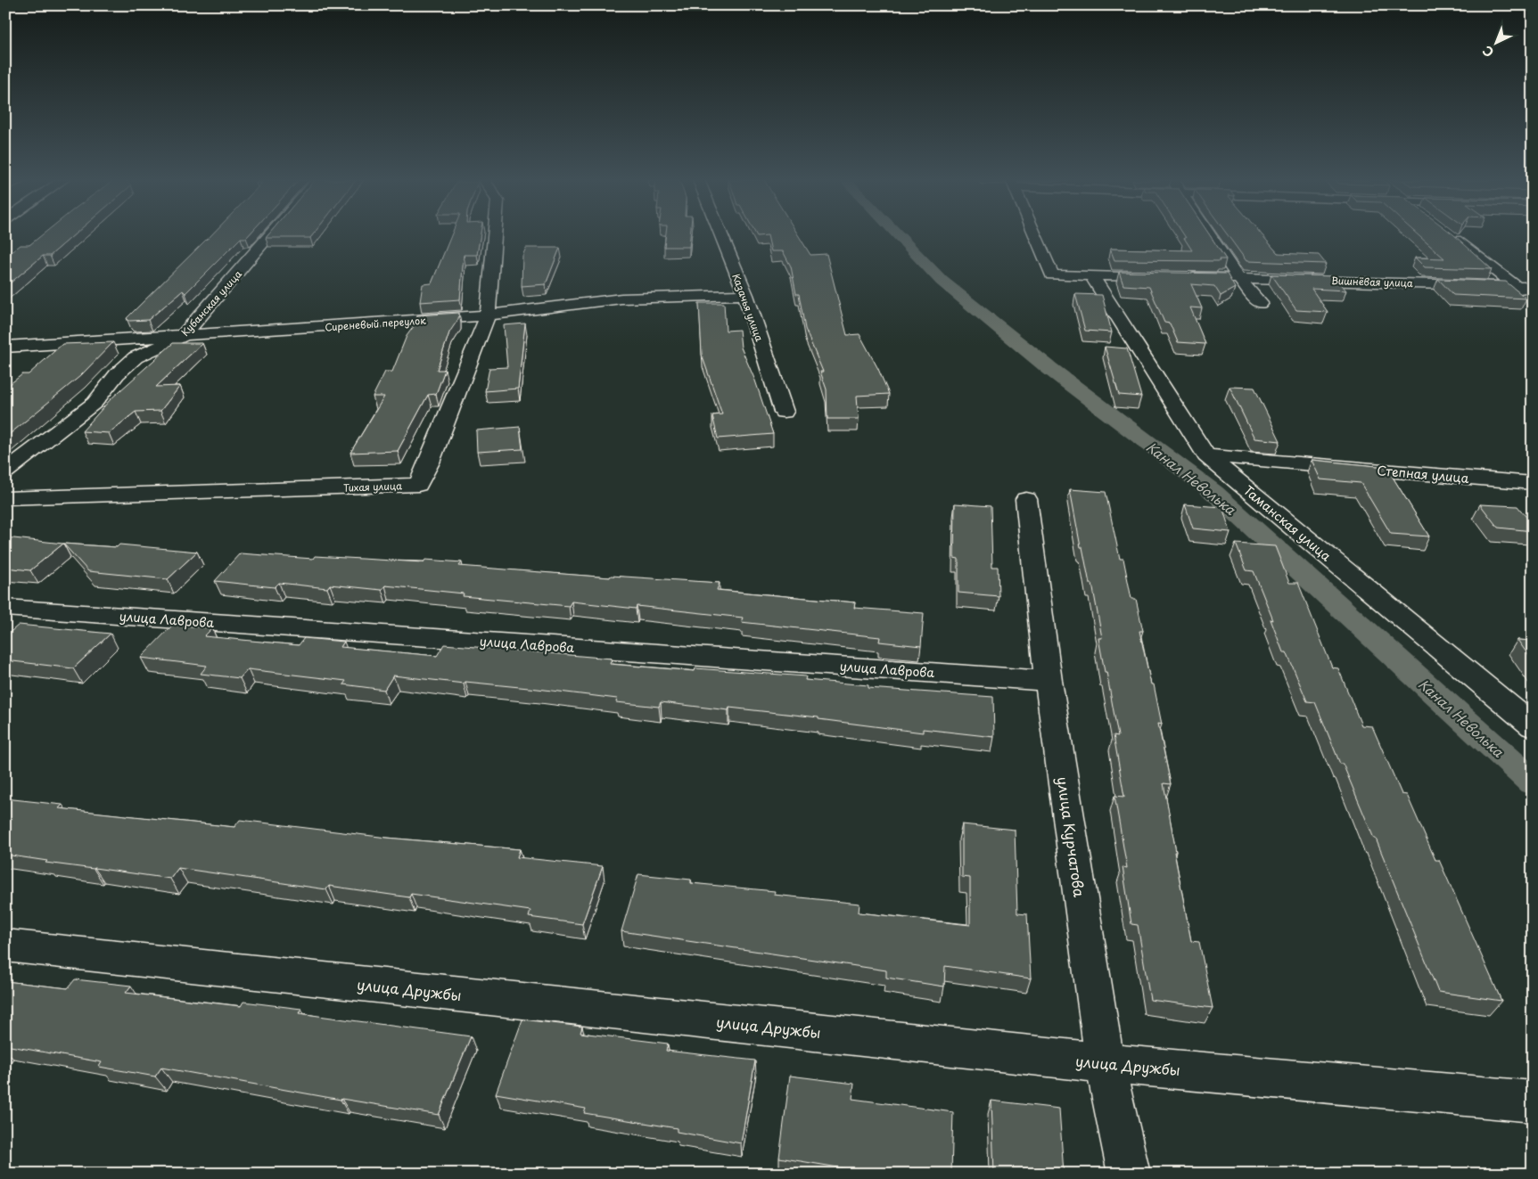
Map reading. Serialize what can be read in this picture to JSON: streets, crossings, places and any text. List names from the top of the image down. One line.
{"streets":{"street":["Вишнёвая улица","Кубанская улица","Казачья улица","Сиреневый переулок","Степная улица","Тихая улица","Таманская улица","улица Лаврова","улица Курчатова","улица Дружбы"]},"crossings":[["Кубанская улица","Сиреневый переулок"],["Казачья улица","Сиреневый переулок"],["Сиреневый переулок","Тихая улица"],["Степная улица","Таманская улица"],["улица Лаврова","улица Курчатова"],["улица Курчатова","улица Дружбы"]],"water":["Канал Неволька"],"north":"bottom left"}
